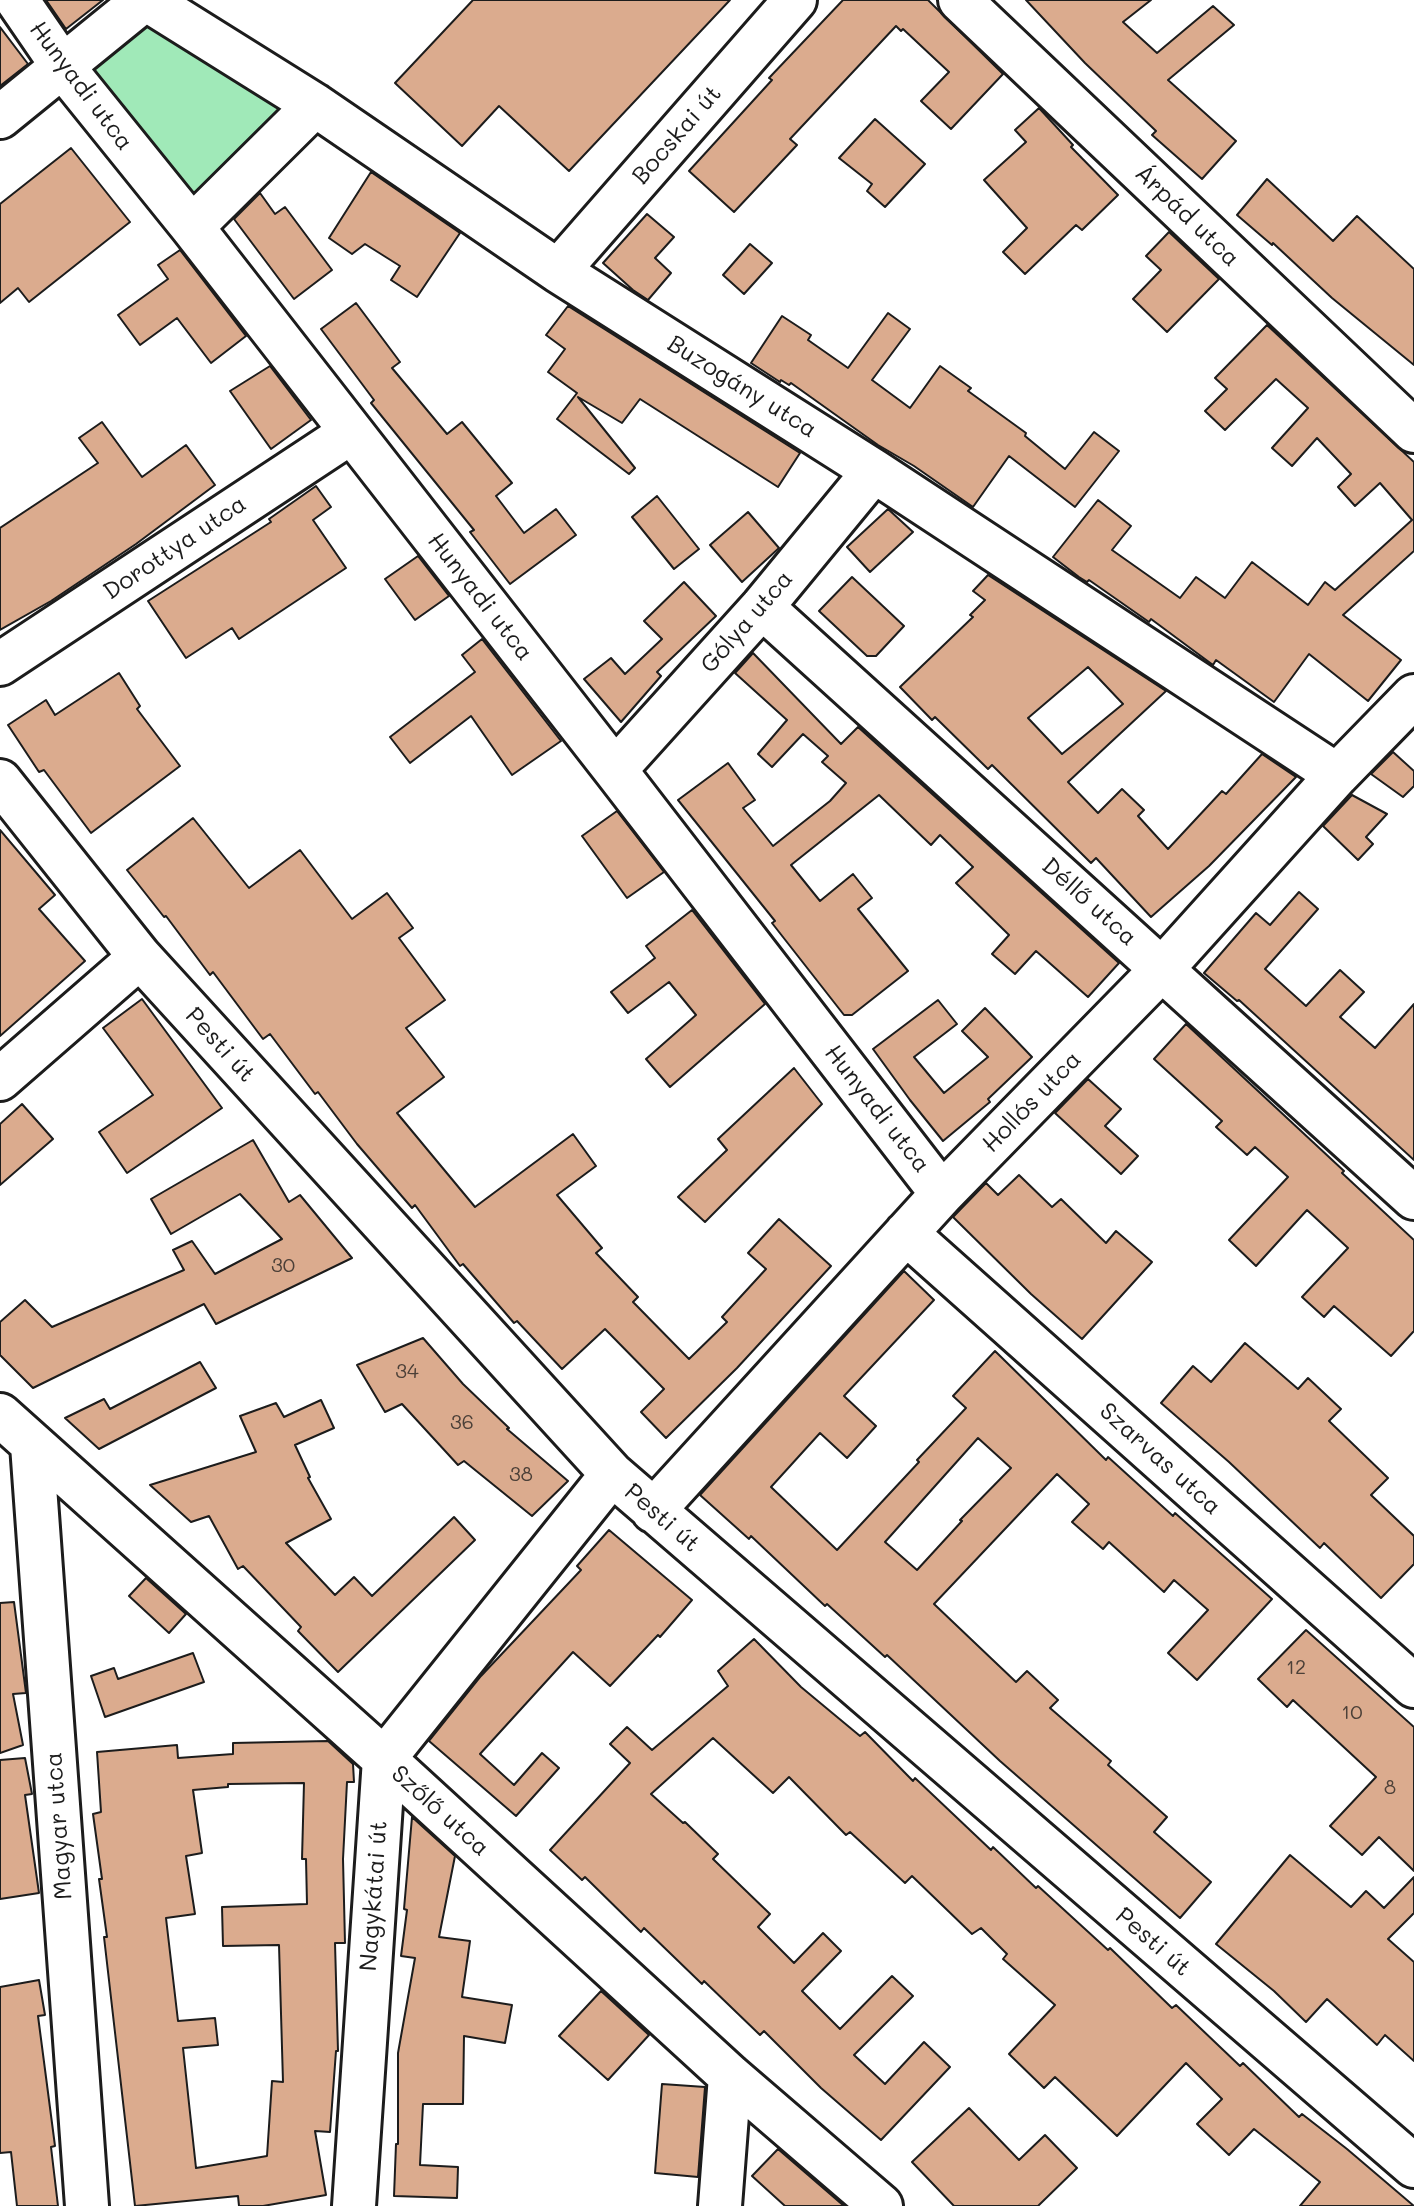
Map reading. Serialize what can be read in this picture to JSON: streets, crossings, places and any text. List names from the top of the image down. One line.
{"streets":{"street":["Hunyadi utca","Bocskai út","Árpád utca","Buzogány utca","Dorottya utca","Gólya utca","Déllő utca","Pesti út","Hollós utca","Szarvas utca","Szőlő utca","Magyar utca","Nagykátai út"]},"crossings":[["Hunyadi utca","Dorottya utca"],["Hunyadi utca","Gólya utca"],["Hunyadi utca","Hollós utca"],["Bocskai út","Buzogány utca"],["Buzogány utca","Gólya utca"],["Buzogány utca","Hollós utca"],["Gólya utca","Déllő utca"],["Déllő utca","Hollós utca"],["Pesti út","Hollós utca"],["Hollós utca","Szarvas utca"],["Szőlő utca","Magyar utca"],["Szőlő utca","Nagykátai út"]],"house_numbers":["30","34","36","38","12","10","8"]}
